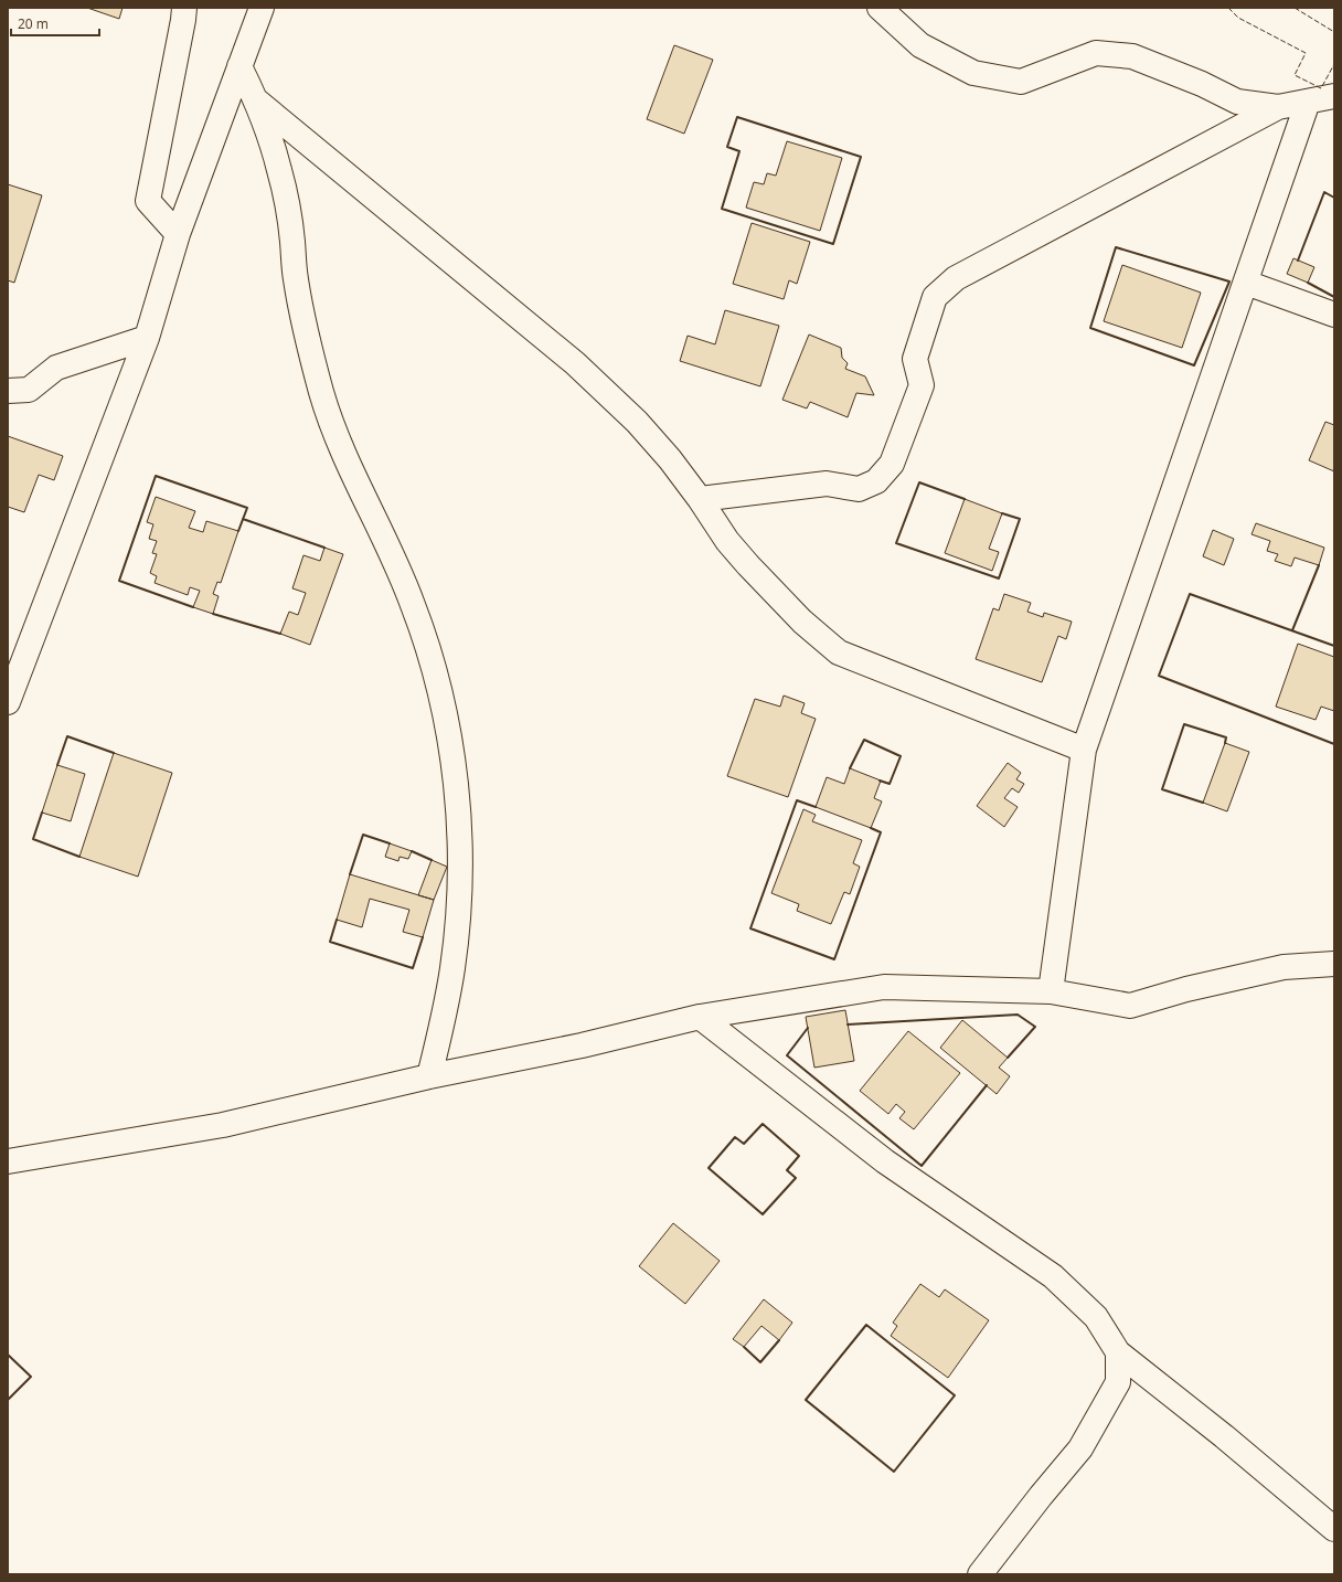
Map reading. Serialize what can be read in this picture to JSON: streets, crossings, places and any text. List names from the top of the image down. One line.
{"scale_bar":"20 m"}
